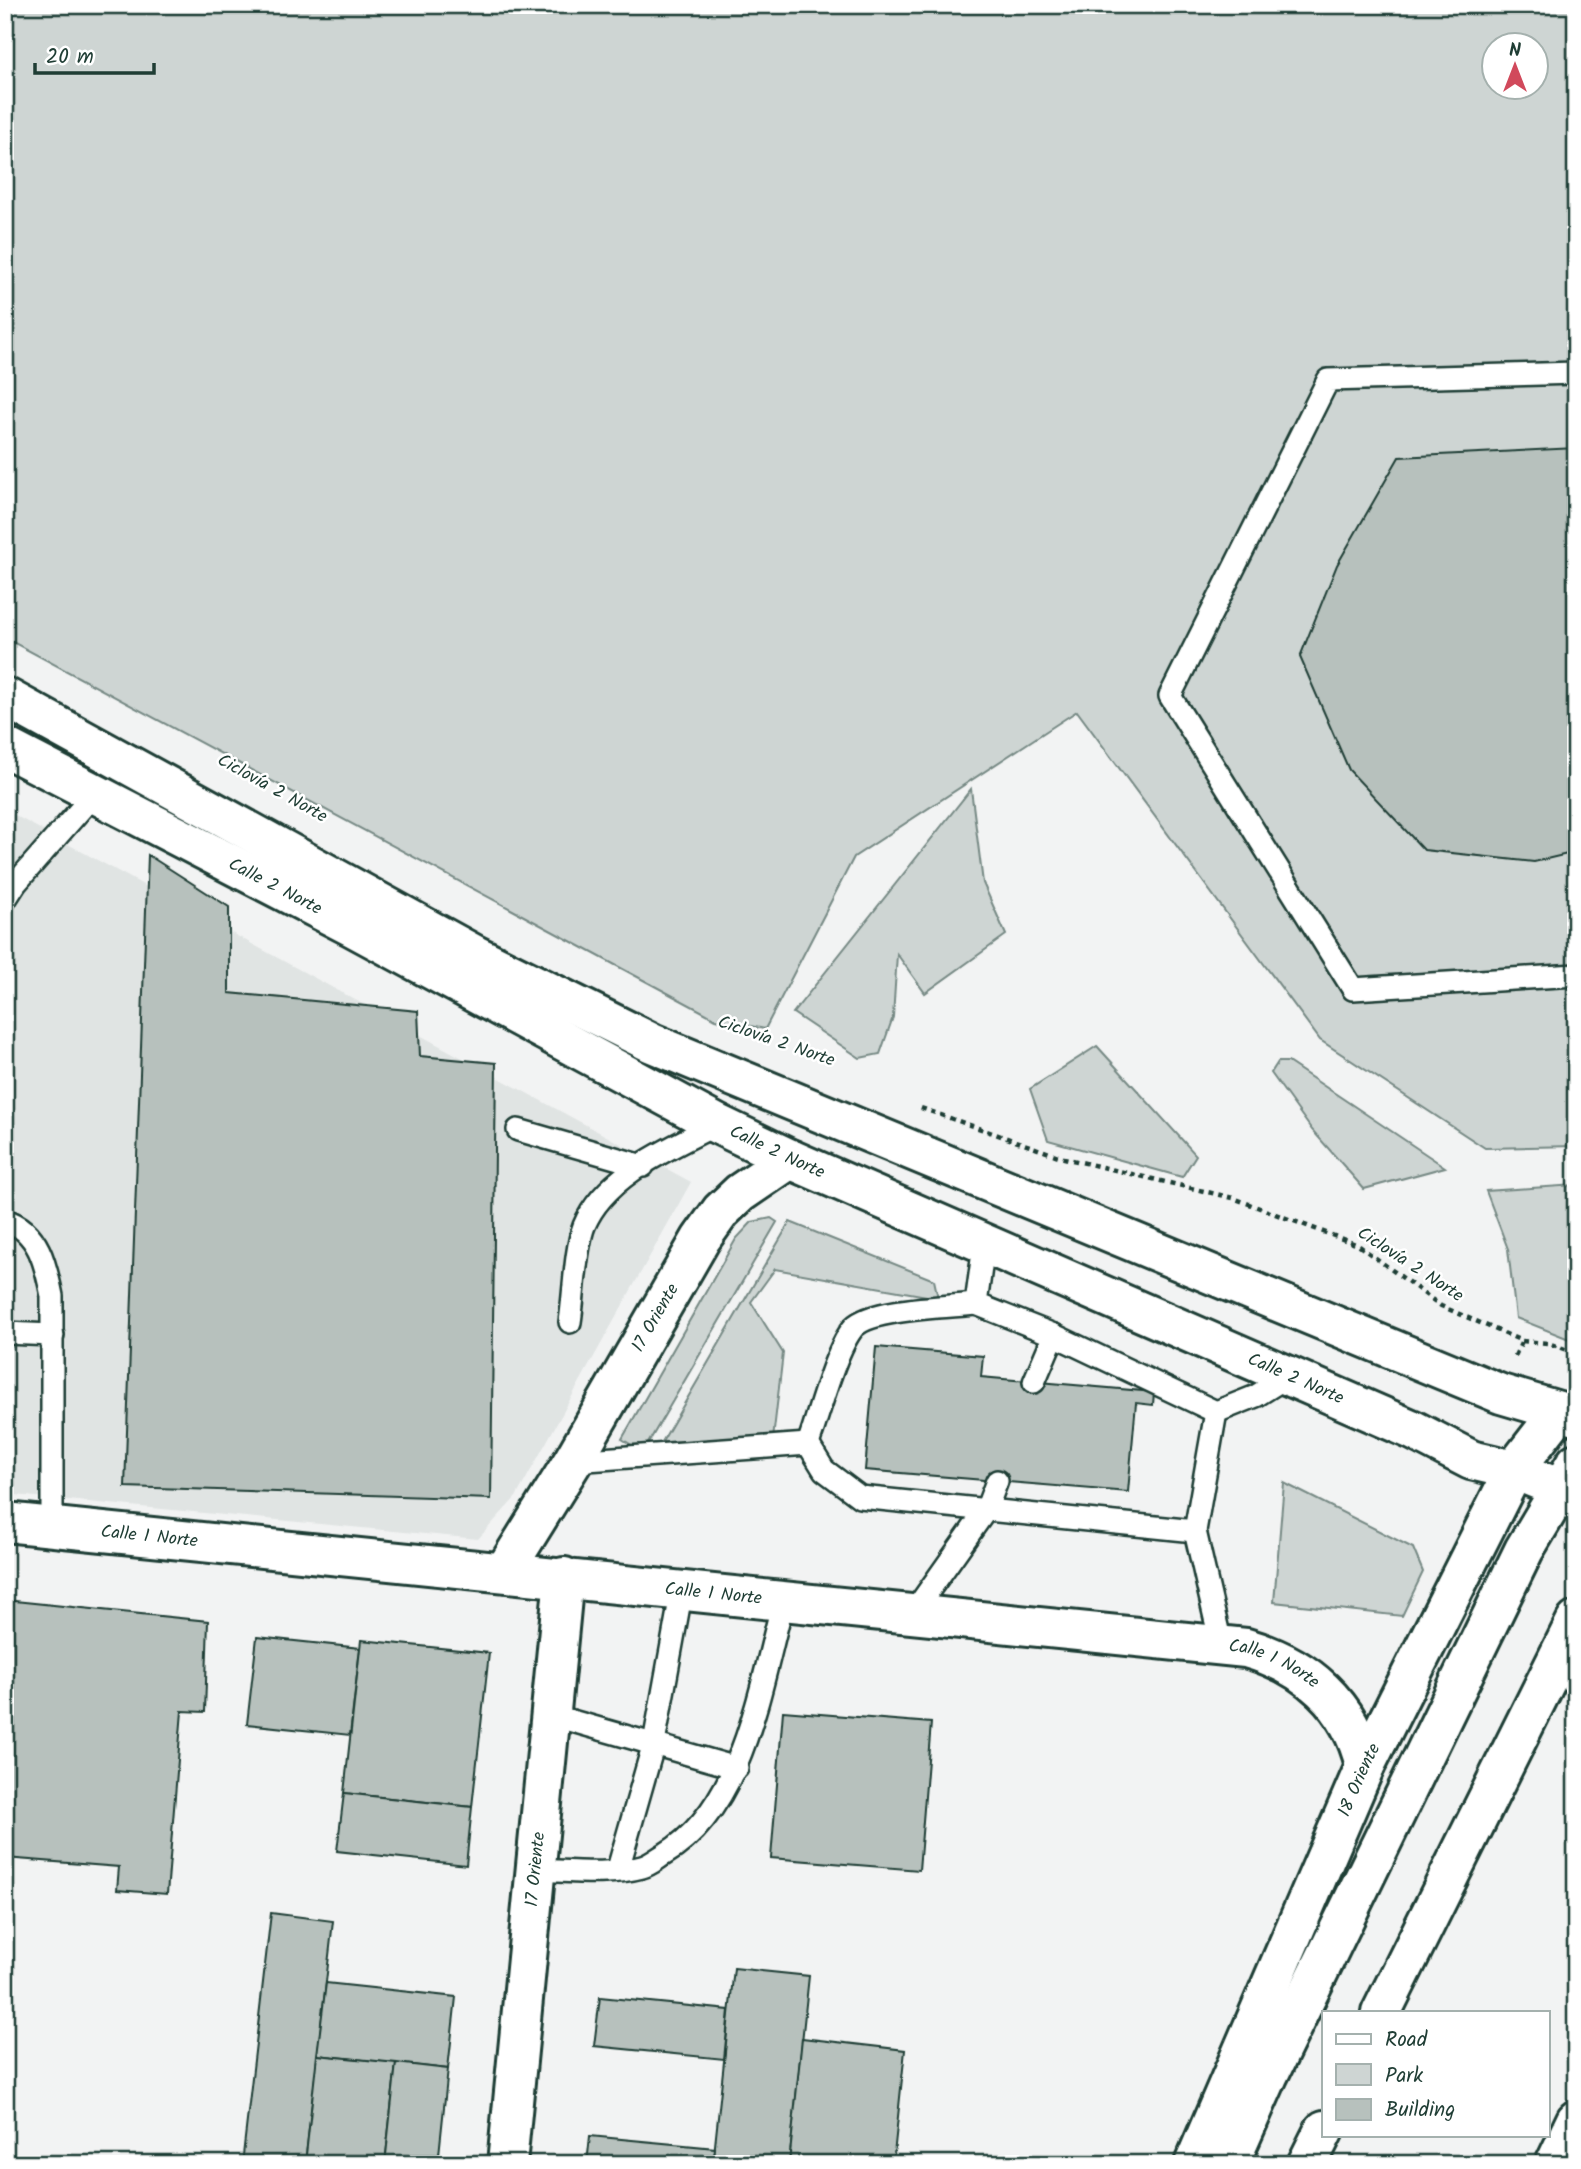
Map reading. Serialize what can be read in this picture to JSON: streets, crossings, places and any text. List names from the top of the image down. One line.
{"streets":{"main road":["Calle 2 Norte","17 Oriente","Calle 1 Norte","18 Oriente"],"path":["Ciclovía 2 Norte"]},"crossings":[["Calle 2 Norte","17 Oriente"],["Calle 2 Norte","18 Oriente"],["17 Oriente","Calle 1 Norte"],["Calle 1 Norte","18 Oriente"]],"legend":["Road","Park","Building"],"scale_bar":"20 m","north":"top"}
